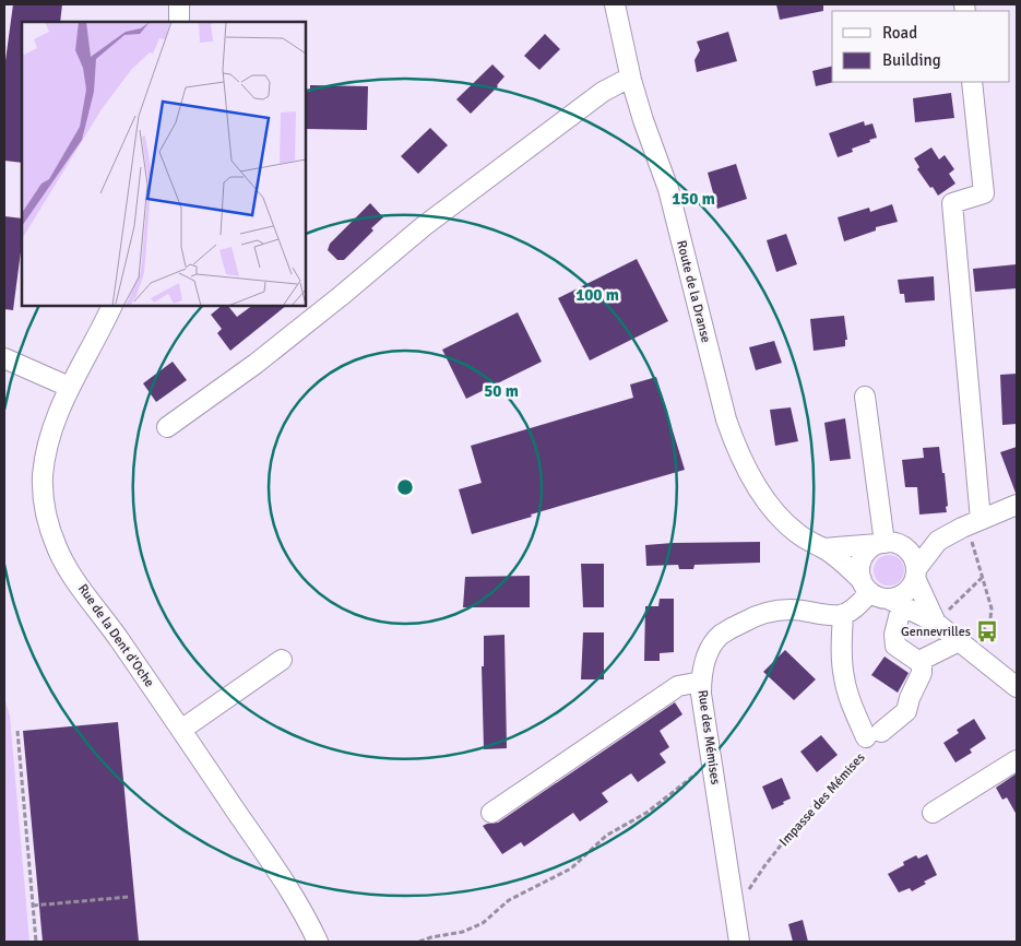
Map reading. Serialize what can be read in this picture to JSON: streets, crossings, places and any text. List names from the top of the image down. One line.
{"streets":{"street":["Route de la Dranse","Rue de la Dent d'Oche","Rue des Mémises","Impasse des Mémises"]},"crossings":[["Rue des Mémises","Impasse des Mémises"]],"places":{"bus stop":["Gennevrilles"]},"legend":["Road","Building"],"rings":["150 m","100 m","50 m"]}
